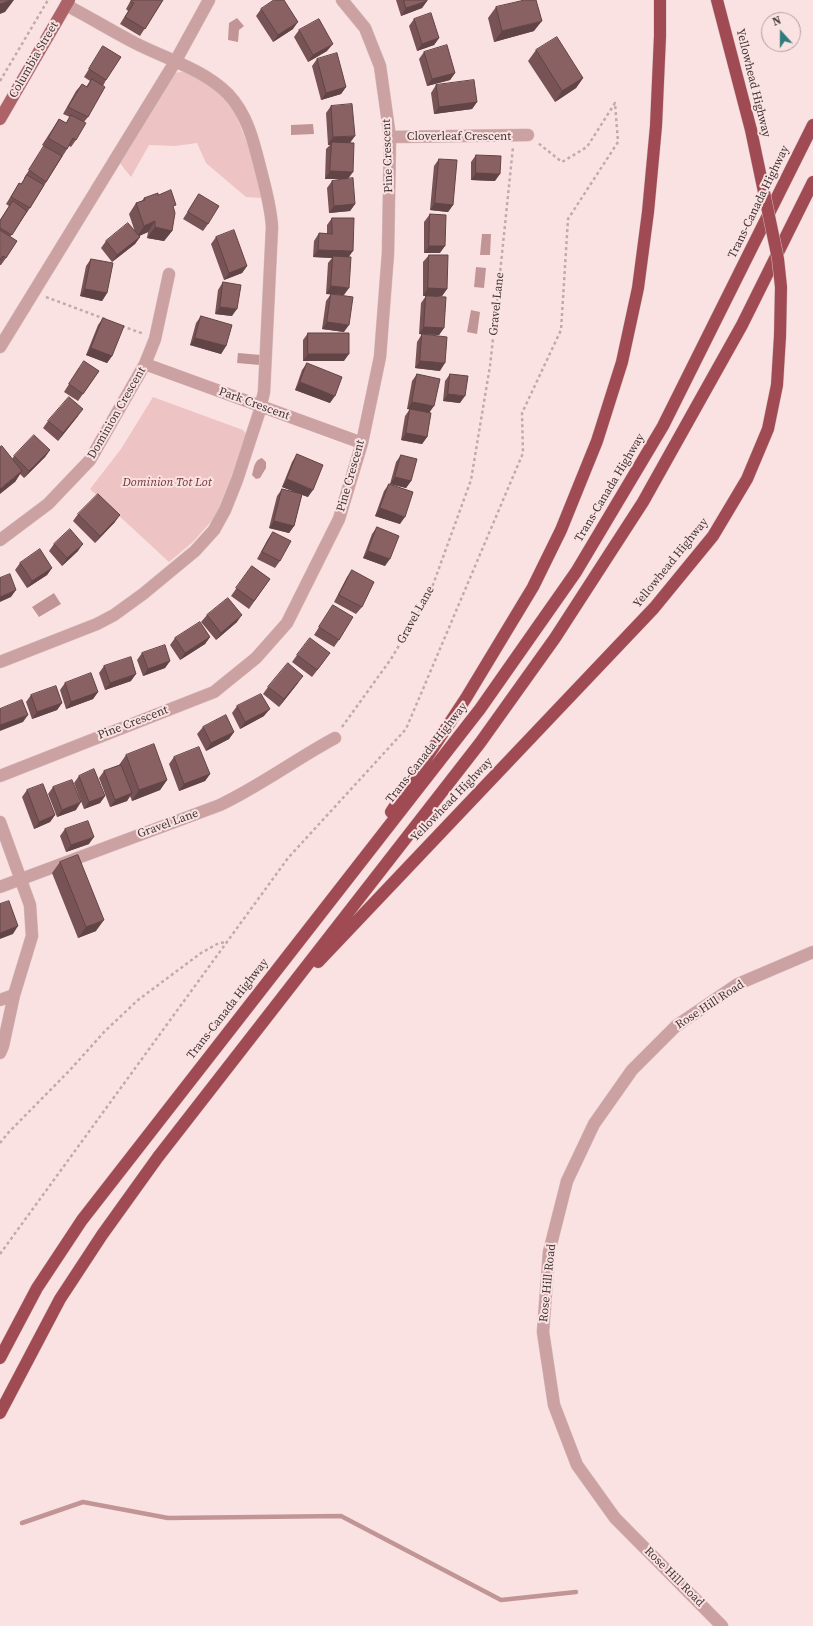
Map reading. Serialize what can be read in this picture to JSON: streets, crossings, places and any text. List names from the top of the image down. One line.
{"streets":{"highway":["Yellowhead Highway","Trans-Canada Highway"],"main road":["Columbia Street"],"street":["Cloverleaf Crescent","Pine Crescent","Gravel Lane","Park Crescent","Dominion Crescent","Rose Hill Road"]},"crossings":[["Cloverleaf Crescent","Pine Crescent"],["Cloverleaf Crescent","Gravel Lane"],["Pine Crescent","Park Crescent"],["Park Crescent","Dominion Crescent"]],"parks":["Dominion Tot Lot"],"north":"top"}
